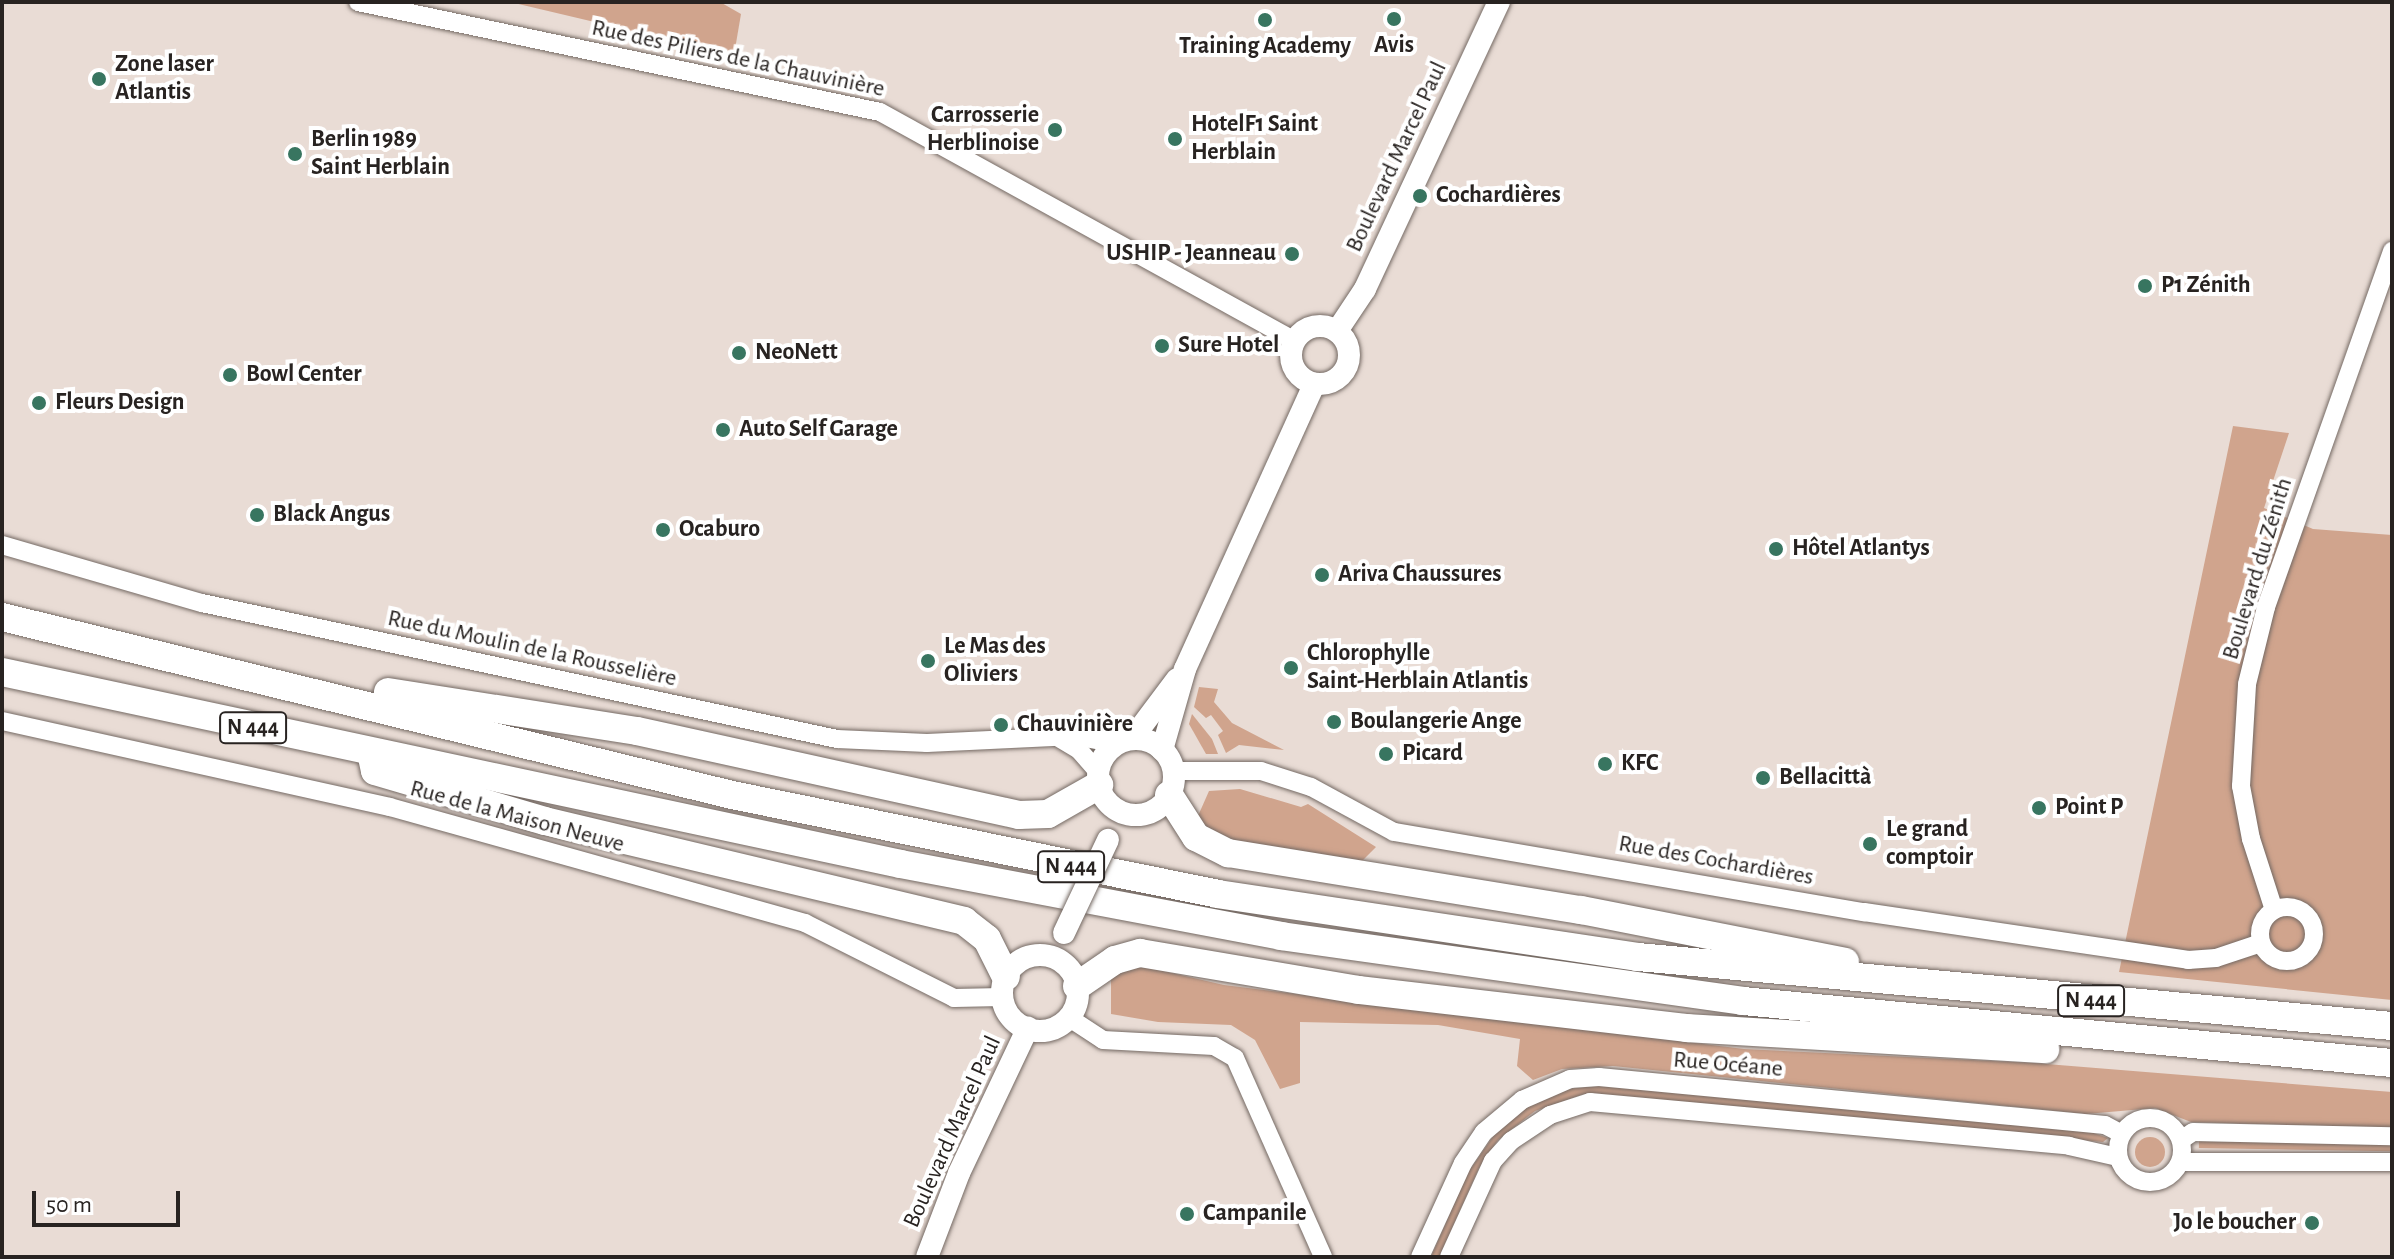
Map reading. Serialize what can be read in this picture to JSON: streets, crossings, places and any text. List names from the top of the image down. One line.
{"streets":{"highway":["N 444"],"street":["Rue des Piliers de la Chauvinière","Boulevard Marcel Paul","Boulevard du Zénith","Rue du Moulin de la Rousselière","Rue de la Maison Neuve","Rue des Cochardières","Rue Océane"]},"crossings":[["Rue des Piliers de la Chauvinière","Boulevard Marcel Paul"],["Boulevard Marcel Paul","Rue de la Maison Neuve"],["Boulevard du Zénith","Rue des Cochardières"],["Rue du Moulin de la Rousselière","Rue des Cochardières"]],"places":["Avis","Training Academy","Zone laser Atlantis","Carrosserie Herblinoise","HotelF1 Saint Herblain","Berlin 1989 Saint Herblain","Cochardières","USHIP - Jeanneau","P1 Zénith","Sure Hotel","NeoNett","Bowl Center","Fleurs Design","Auto Self Garage","Black Angus","Ocaburo","Hôtel Atlantys","Ariva Chaussures","Le Mas des Oliviers","Chlorophylle Saint-Herblain Atlantis","Boulangerie Ange","Chauvinière","Picard","KFC","Bellacittà","Point P","Le grand comptoir","Campanile","Jo le boucher"],"scale_bar":"50 m"}
